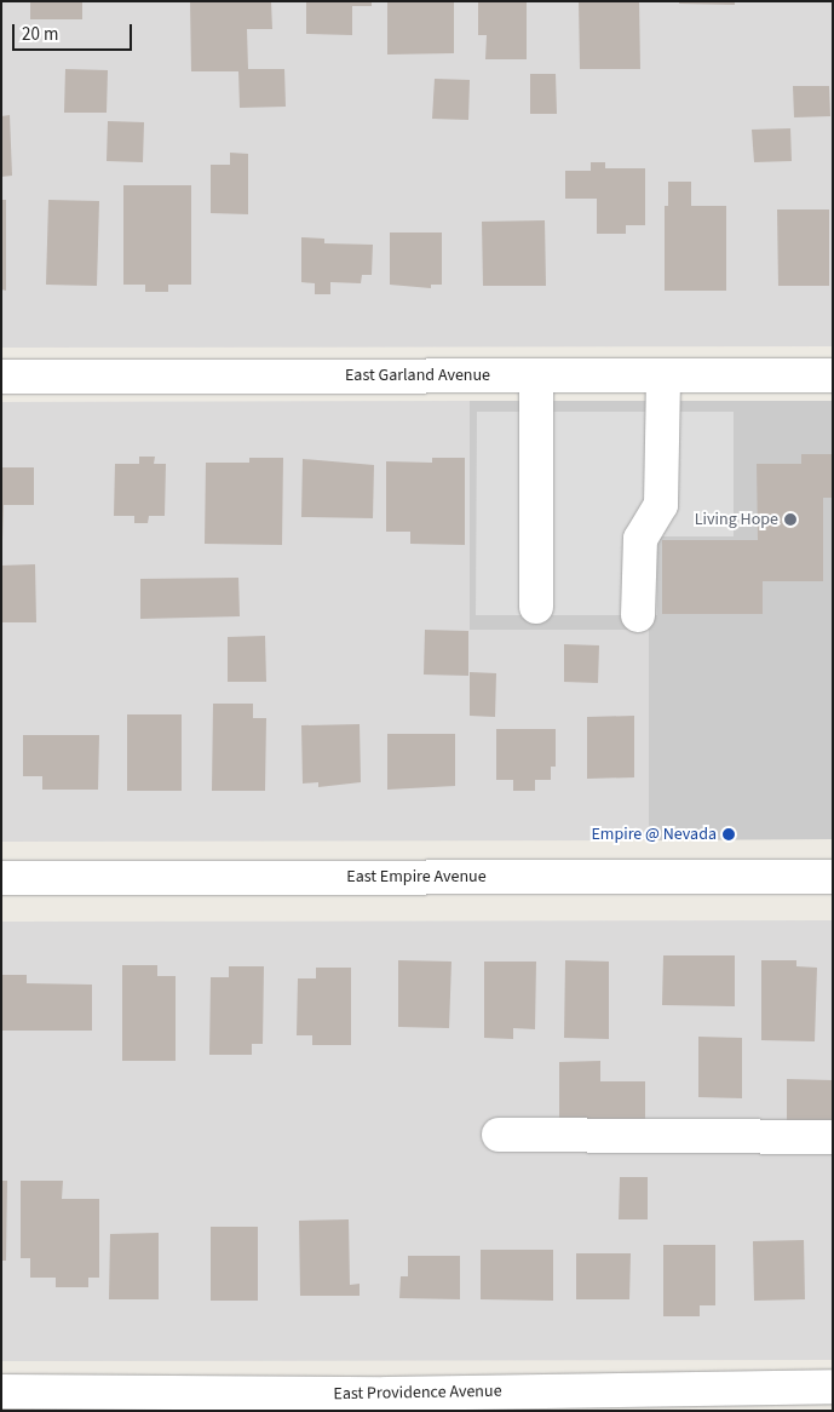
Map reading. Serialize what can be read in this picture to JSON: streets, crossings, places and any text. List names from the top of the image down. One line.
{"streets":{"street":["East Garland Avenue","East Empire Avenue","East Providence Avenue"]},"places":["Living Hope","Empire @ Nevada"],"scale_bar":"20 m"}
